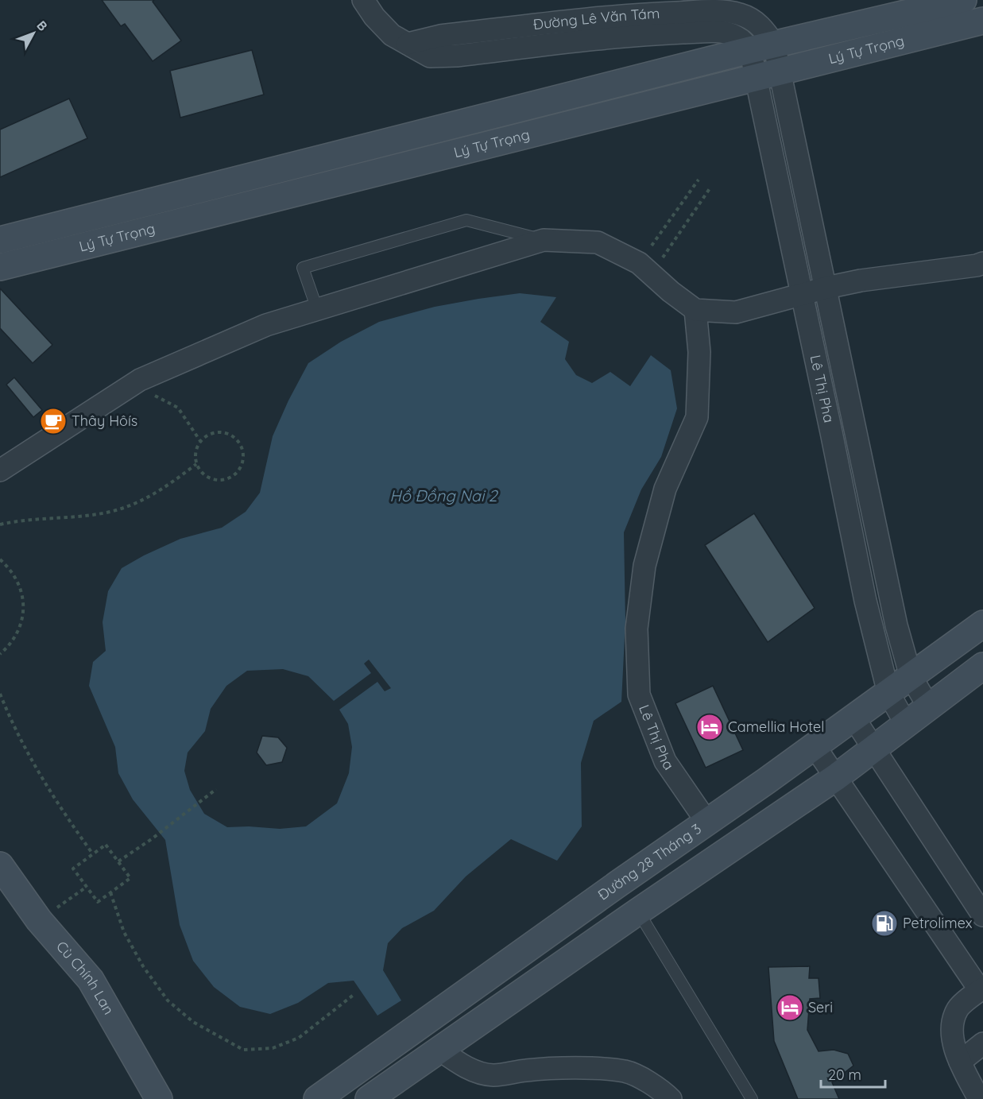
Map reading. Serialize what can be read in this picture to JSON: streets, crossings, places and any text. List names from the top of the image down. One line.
{"streets":{"street":["Đường Lê Văn Tám","Lý Tự Trọng","Lê Thị Pha","Đường 28 Tháng 3","Cù Chính Lan"]},"crossings":[["Đường Lê Văn Tám","Lý Tự Trọng"],["Đường Lê Văn Tám","Lê Thị Pha"],["Lý Tự Trọng","Lê Thị Pha"],["Lê Thị Pha","Đường 28 Tháng 3"]],"water":["Hồ Đồng Nai 2"],"places":{"cafe":["Thây Hôís"],"hotel":["Camellia Hotel","Seri"],"fuel station":["Petrolimex"]},"scale_bar":"20 m","north":"top right"}
